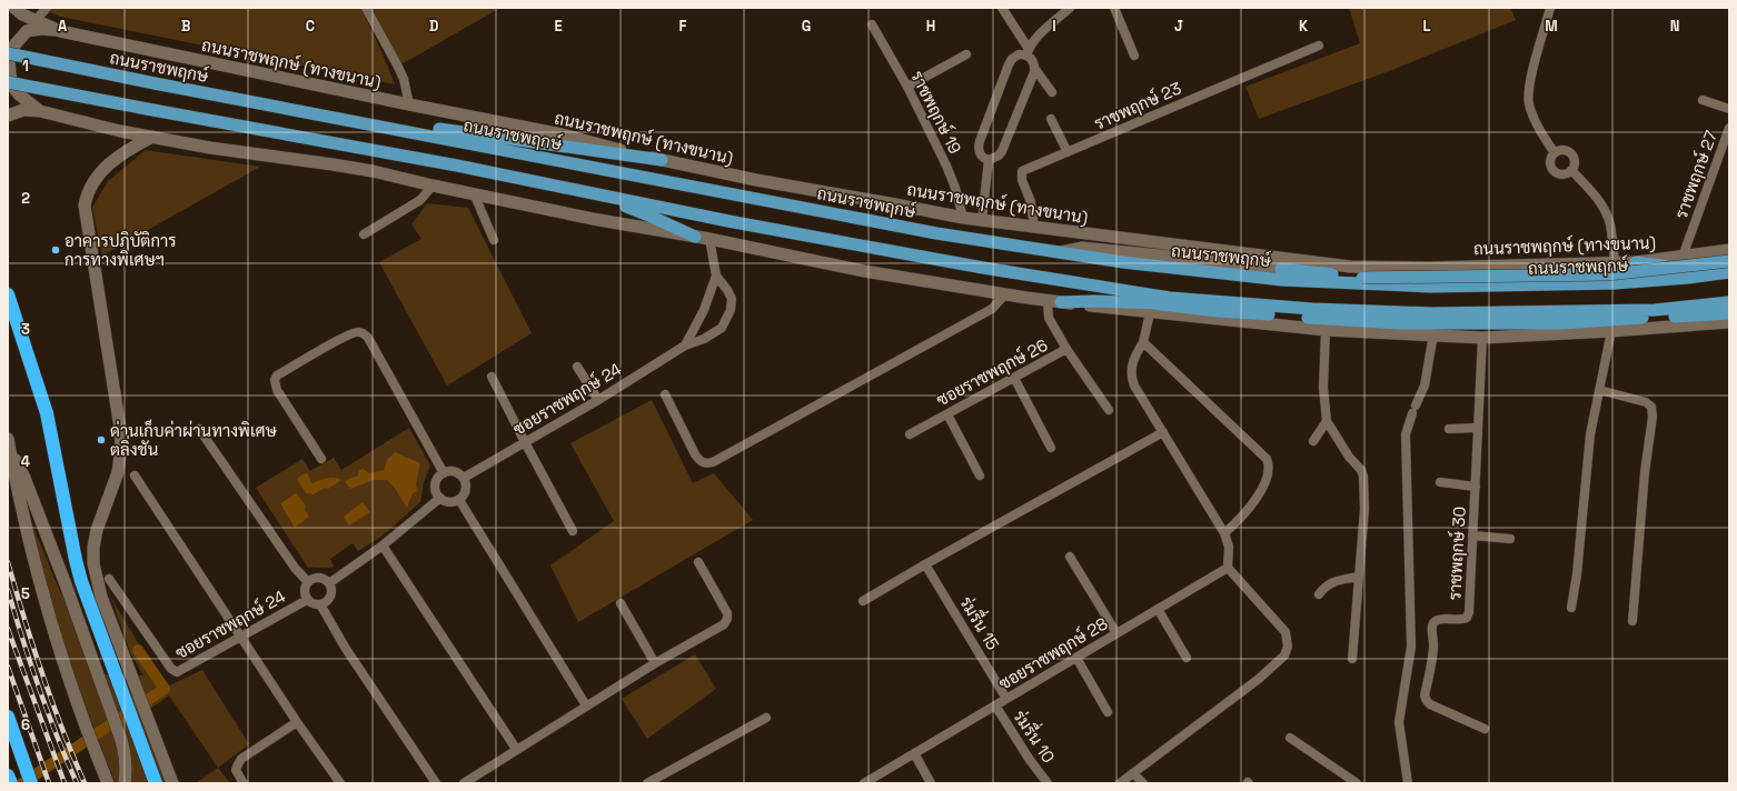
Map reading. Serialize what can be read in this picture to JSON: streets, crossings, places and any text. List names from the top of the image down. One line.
{"streets":{"main road":["ถนนราชพฤกษ์ (ทางขนาน)","ถนนราชพฤกษ์"],"street":["ราชพฤกษ์ 23","ราชพฤกษ์ 19","ราชพฤกษ์ 27","ซอยราชพฤกษ์ 26","ซอยราชพฤกษ์ 24","ราชพฤกษ์ 30","ร่มรื่น 15","ซอยราชพฤกษ์ 28","ร่มรื่น 10"]},"crossings":[["ถนนราชพฤกษ์ (ทางขนาน)","ราชพฤกษ์ 23"],["ถนนราชพฤกษ์ (ทางขนาน)","ราชพฤกษ์ 19"],["ถนนราชพฤกษ์ (ทางขนาน)","ราชพฤกษ์ 27"],["ร่มรื่น 15","ซอยราชพฤกษ์ 28"],["ซอยราชพฤกษ์ 28","ร่มรื่น 10"]],"places":["อาคารปฏิบัติการ การทางพิเศษฯ","ด่านเก็บค่าผ่านทางพิเศษ ตลิ่งชัน"],"grid":{"columns":["A","B","C","D","E","F","G","H","I","J","K","L","M","N"],"rows":["1","2","3","4","5","6"]}}
